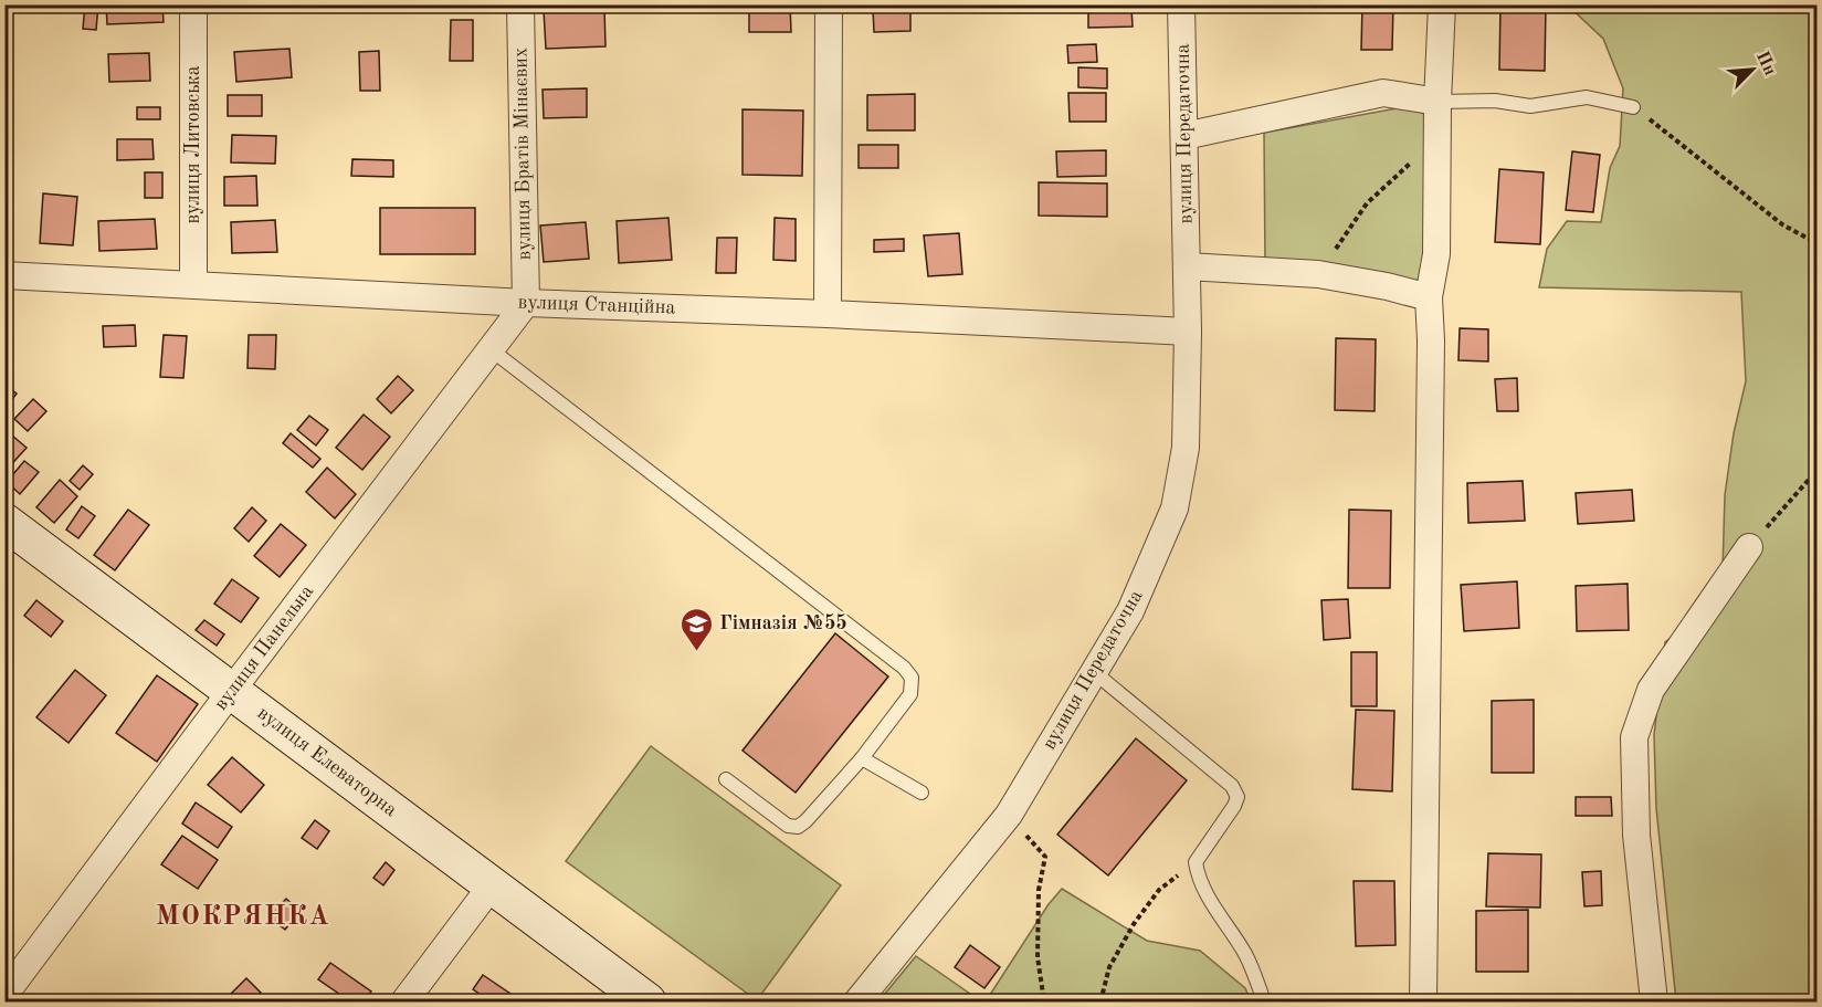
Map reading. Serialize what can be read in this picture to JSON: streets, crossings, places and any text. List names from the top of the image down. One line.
{"streets":{"street":["вулиця Передаточна","вулиця Литовська","вулиця Братів Мінаєвих","вулиця Станційна","вулиця Панельна","вулиця Елеваторна"]},"crossings":[["вулиця Передаточна","вулиця Станційна"],["вулиця Литовська","вулиця Станційна"],["вулиця Братів Мінаєвих","вулиця Станційна"],["вулиця Братів Мінаєвих","вулиця Панельна"],["вулиця Станційна","вулиця Панельна"],["вулиця Панельна","вулиця Елеваторна"]],"districts":["МОКРЯНКА"],"places":{"school or university":["Гімназія №55"]},"north":"top right"}
